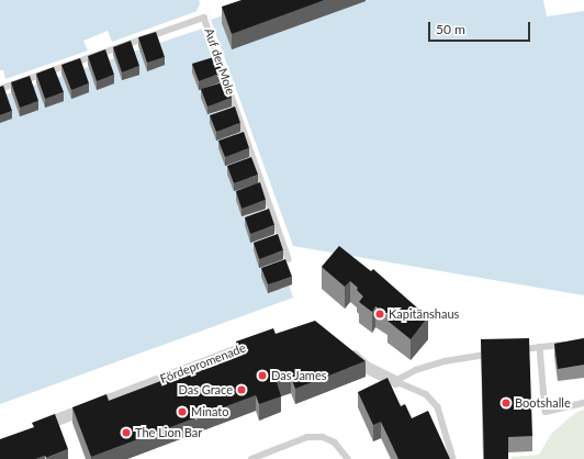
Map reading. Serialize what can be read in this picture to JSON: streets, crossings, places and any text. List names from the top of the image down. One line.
{"streets":{"street":["Fördepromenade"],"lane":["Auf der Mole"]},"places":["Kapitänshaus","Das James","Das Grace","Bootshalle","Minato","The Lion Bar"],"scale_bar":"50 m"}
